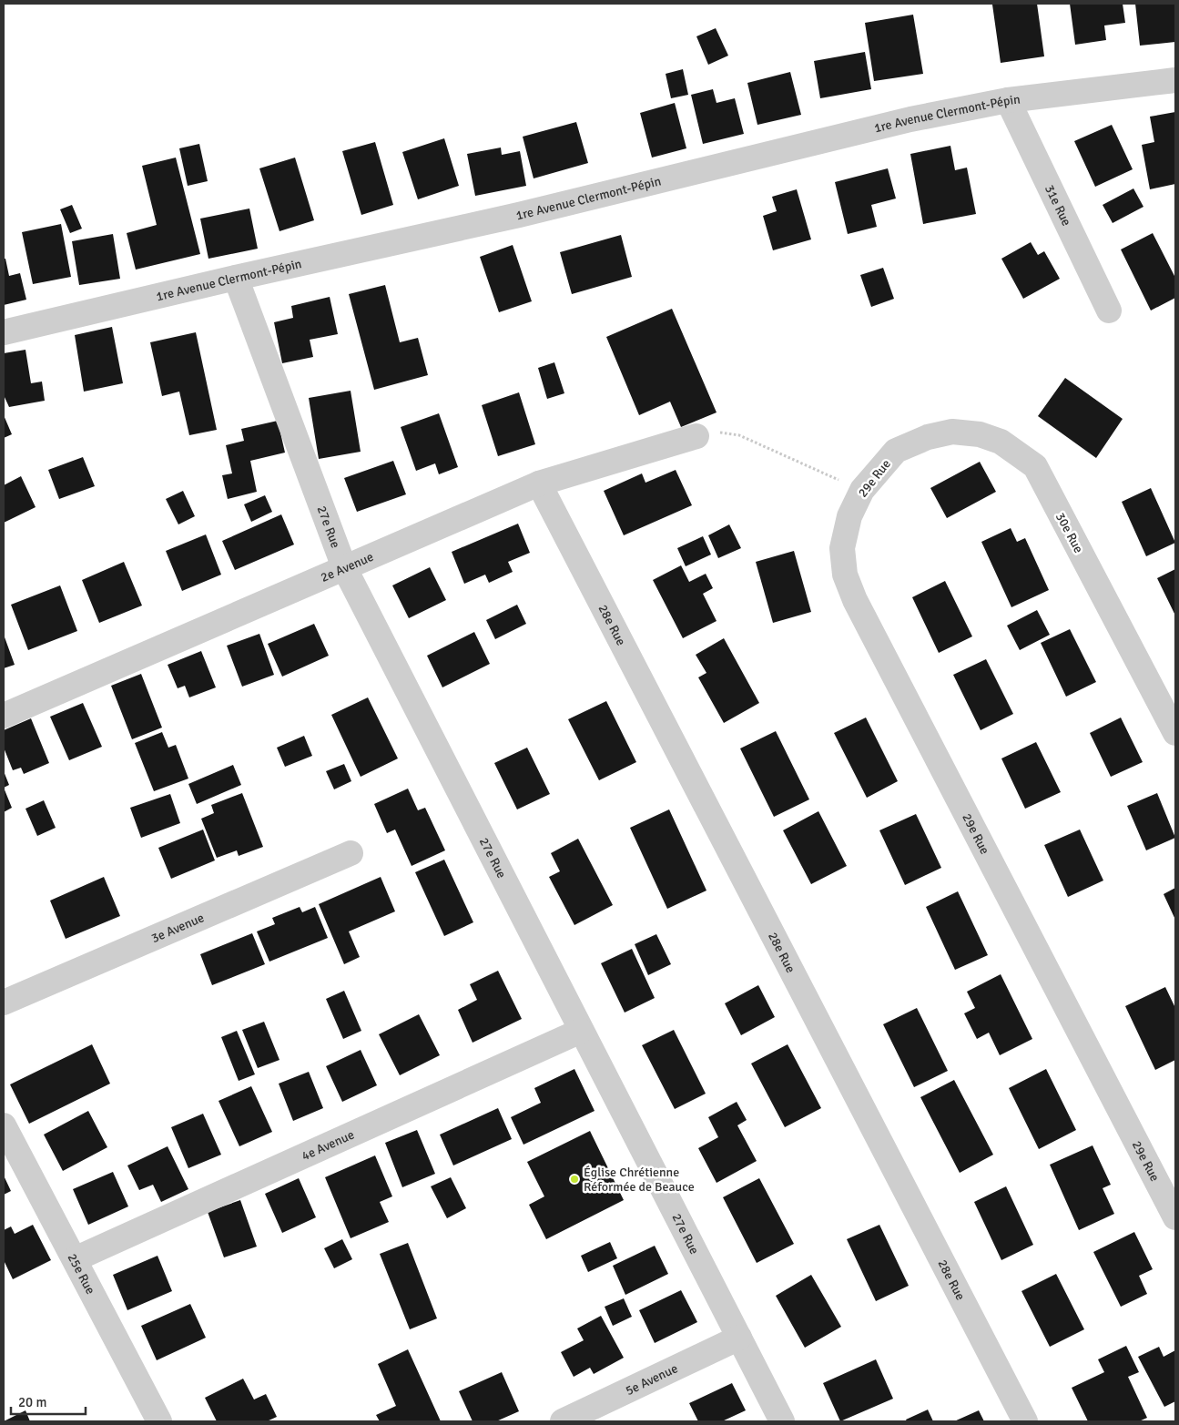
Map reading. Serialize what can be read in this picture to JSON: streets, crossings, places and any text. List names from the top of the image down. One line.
{"streets":{"street":["1re Avenue Clermont-Pépin","31e Rue","29e Rue","27e Rue","30e Rue","2e Avenue","28e Rue","3e Avenue","4e Avenue","25e Rue","5e Avenue"]},"crossings":[["1re Avenue Clermont-Pépin","31e Rue"],["1re Avenue Clermont-Pépin","27e Rue"],["29e Rue","30e Rue"],["27e Rue","2e Avenue"],["27e Rue","4e Avenue"],["27e Rue","5e Avenue"],["2e Avenue","28e Rue"],["4e Avenue","25e Rue"]],"places":["Église Chrétienne Réformée de Beauce"],"scale_bar":"20 m"}
